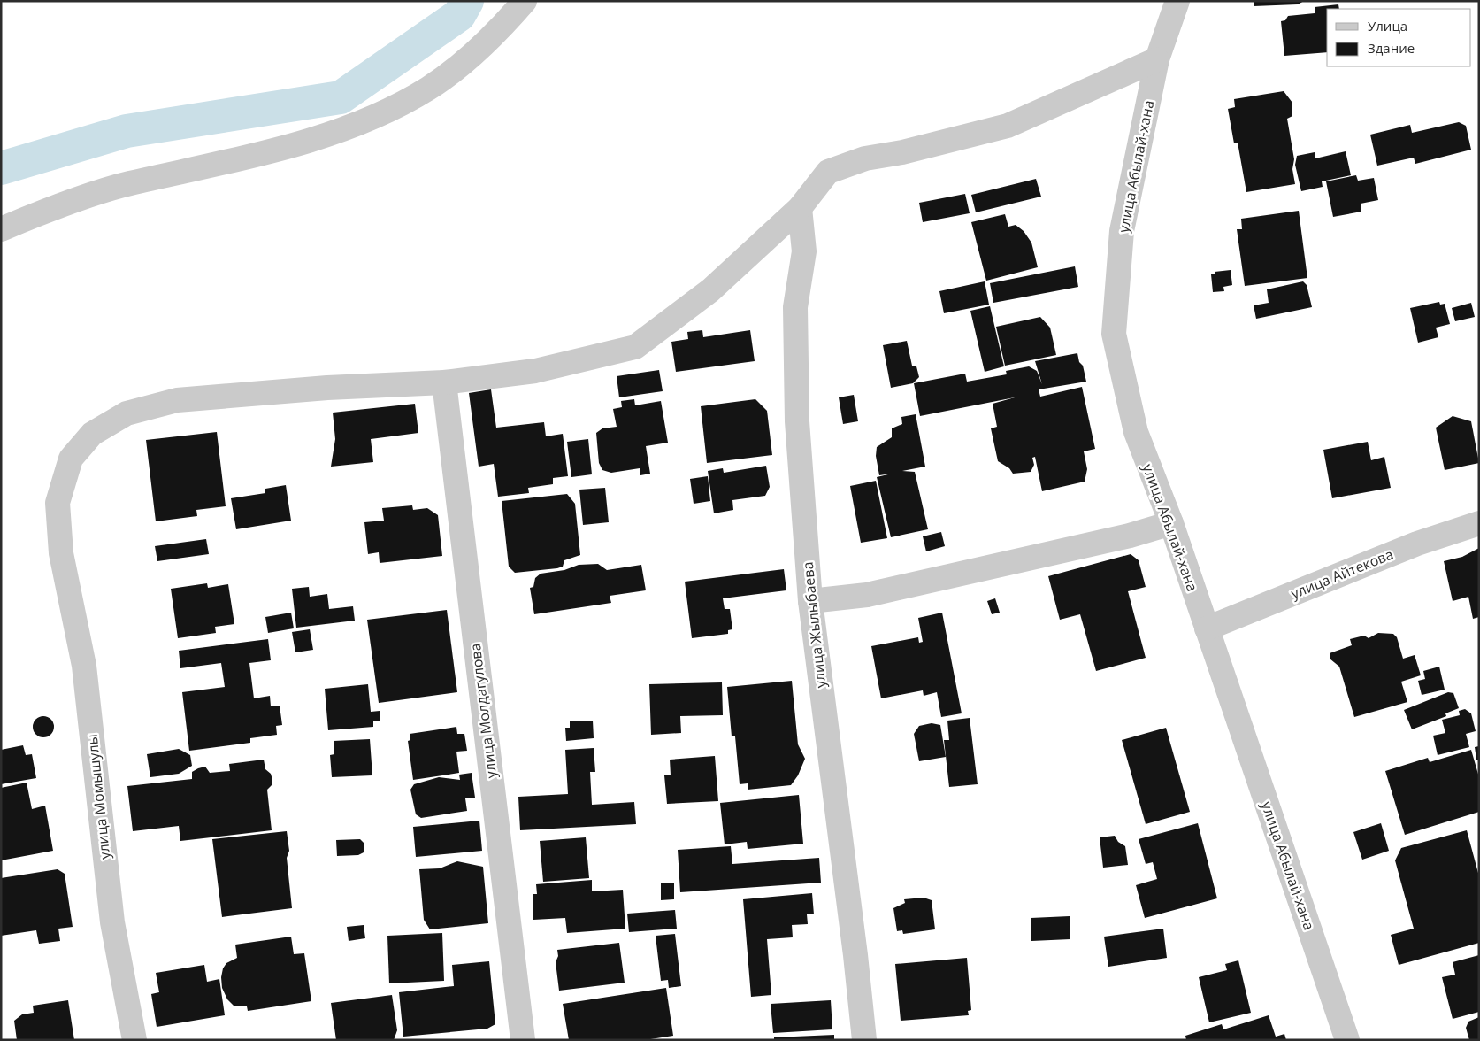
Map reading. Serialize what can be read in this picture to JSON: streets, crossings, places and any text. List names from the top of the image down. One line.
{"streets":{"street":["улица Абылай-хана","улица Айтекова","улица Жылыбаева","улица Молдагулова","улица Момышулы"]},"crossings":[["улица Абылай-хана","улица Айтекова"],["улица Абылай-хана","улица Момышулы"],["улица Жылыбаева","улица Момышулы"],["улица Молдагулова","улица Момышулы"]],"legend":["Улица","Здание"]}
